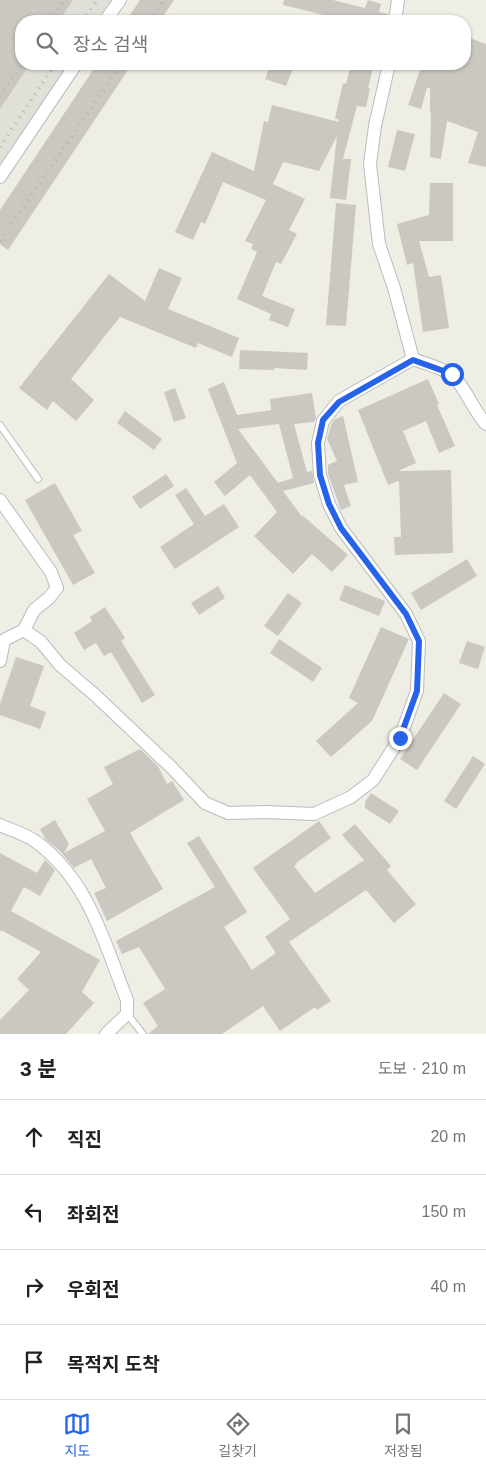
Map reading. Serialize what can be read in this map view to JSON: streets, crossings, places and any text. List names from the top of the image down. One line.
{"page":{"search":"장소 검색","heading":["3 분","도보 · 210 m"],"list":[["직진","20 m"],["좌회전","150 m"],["우회전","40 m"],"목적지 도착"],"nav":["지도","길찾기","저장됨"]}}
